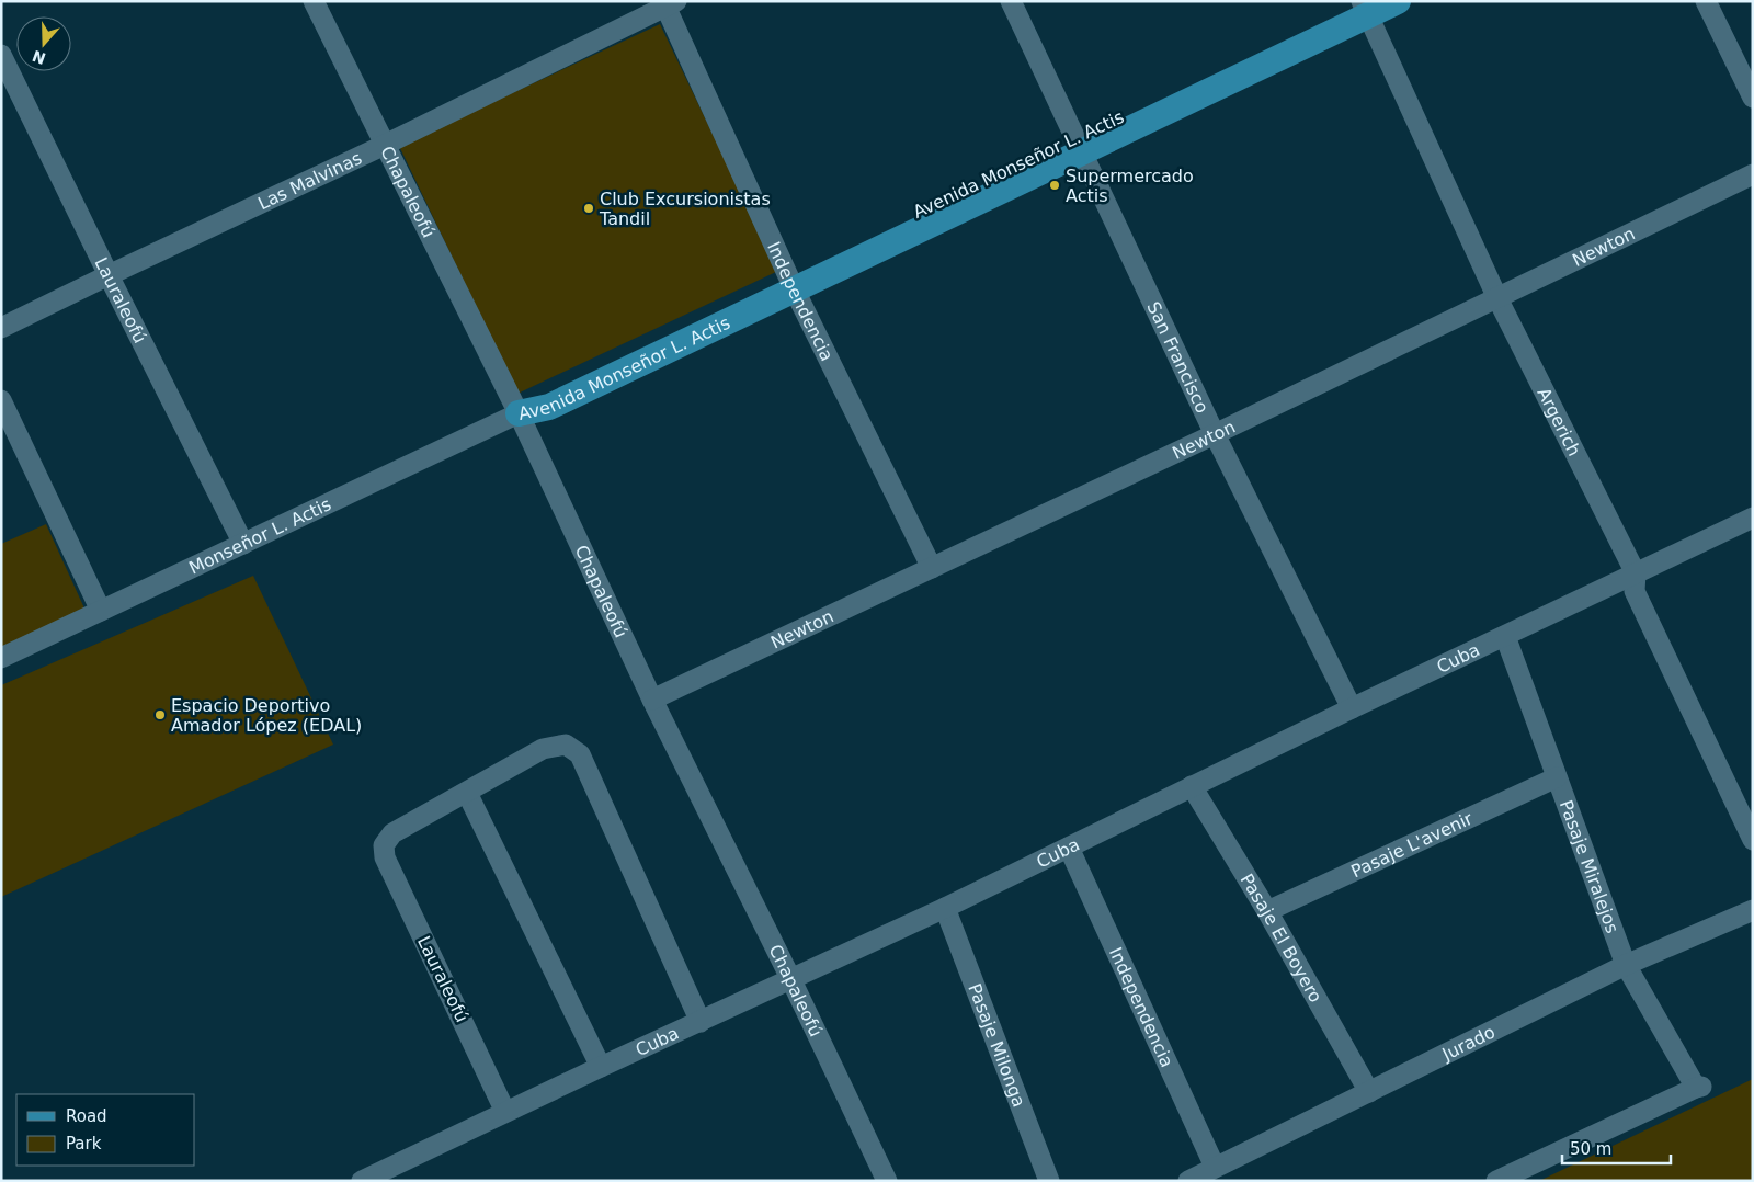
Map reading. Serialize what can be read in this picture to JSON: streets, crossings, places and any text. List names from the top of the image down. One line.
{"streets":{"main road":["Avenida Monseñor L. Actis"],"street":["Las Malvinas","Chapaleofú","Newton","Lauraleofú","Independencia","San Francisco","Argerich","Monseñor L. Actis","Cuba","Pasaje L'avenir","Pasaje Miralejos","Pasaje El Boyero","Jurado","Pasaje Milonga"]},"crossings":[["Avenida Monseñor L. Actis","Chapaleofú"],["Avenida Monseñor L. Actis","Independencia"],["Avenida Monseñor L. Actis","San Francisco"],["Avenida Monseñor L. Actis","Argerich"],["Avenida Monseñor L. Actis","Monseñor L. Actis"],["Las Malvinas","Chapaleofú"],["Las Malvinas","Lauraleofú"],["Las Malvinas","Independencia"],["Chapaleofú","Newton"],["Chapaleofú","Monseñor L. Actis"],["Chapaleofú","Cuba"],["Newton","Independencia"],["Newton","San Francisco"],["Newton","Argerich"],["Lauraleofú","Monseñor L. Actis"],["Lauraleofú","Cuba"],["Independencia","Cuba"],["Independencia","Jurado"],["San Francisco","Cuba"],["Argerich","Cuba"],["Cuba","Pasaje Miralejos"],["Cuba","Pasaje El Boyero"],["Cuba","Pasaje Milonga"],["Pasaje L'avenir","Pasaje Miralejos"],["Pasaje L'avenir","Pasaje El Boyero"],["Pasaje Miralejos","Jurado"],["Pasaje El Boyero","Jurado"]],"places":["Supermercado Actis","Club Excursionistas Tandil","Espacio Deportivo Amador López (EDAL)"],"legend":["Road","Park"],"scale_bar":"50 m","north":"bottom"}
